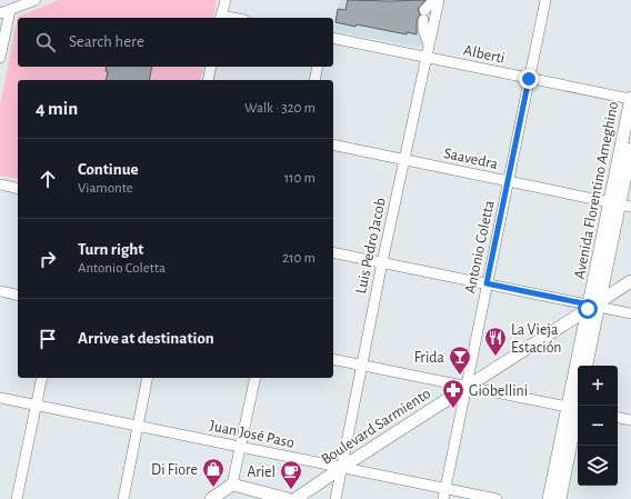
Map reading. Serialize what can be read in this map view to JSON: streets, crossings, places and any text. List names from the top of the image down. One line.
{"streets":{"main road":["Avenida Florentino Ameghino","Boulevard Sarmiento"],"street":["Alberti","Saavedra","Luis Pedro Jacob","Antonio Coletta","Juan José Paso"]},"crossings":[["Alberti","Avenida Florentino Ameghino"],["Alberti","Luis Pedro Jacob"],["Alberti","Antonio Coletta"],["Saavedra","Avenida Florentino Ameghino"],["Saavedra","Luis Pedro Jacob"],["Saavedra","Antonio Coletta"],["Avenida Florentino Ameghino","Boulevard Sarmiento"],["Luis Pedro Jacob","Boulevard Sarmiento"],["Luis Pedro Jacob","Juan José Paso"],["Antonio Coletta","Boulevard Sarmiento"],["Antonio Coletta","Juan José Paso"],["Boulevard Sarmiento","Juan José Paso"]],"places":{"restaurant":["La Vieja Estación"],"bar":["Frida"],"pharmacy":["Giobellini"],"shop":["Di Fiore"],"cafe":["Ariel"]},"page":{"search":"Search here","heading":["4 min","Walk · 320 m"],"list":[["Continue","Viamonte","110 m"],["Turn right","Antonio Coletta","210 m"],"Arrive at destination"],"map_buttons":["+","−"]}}
